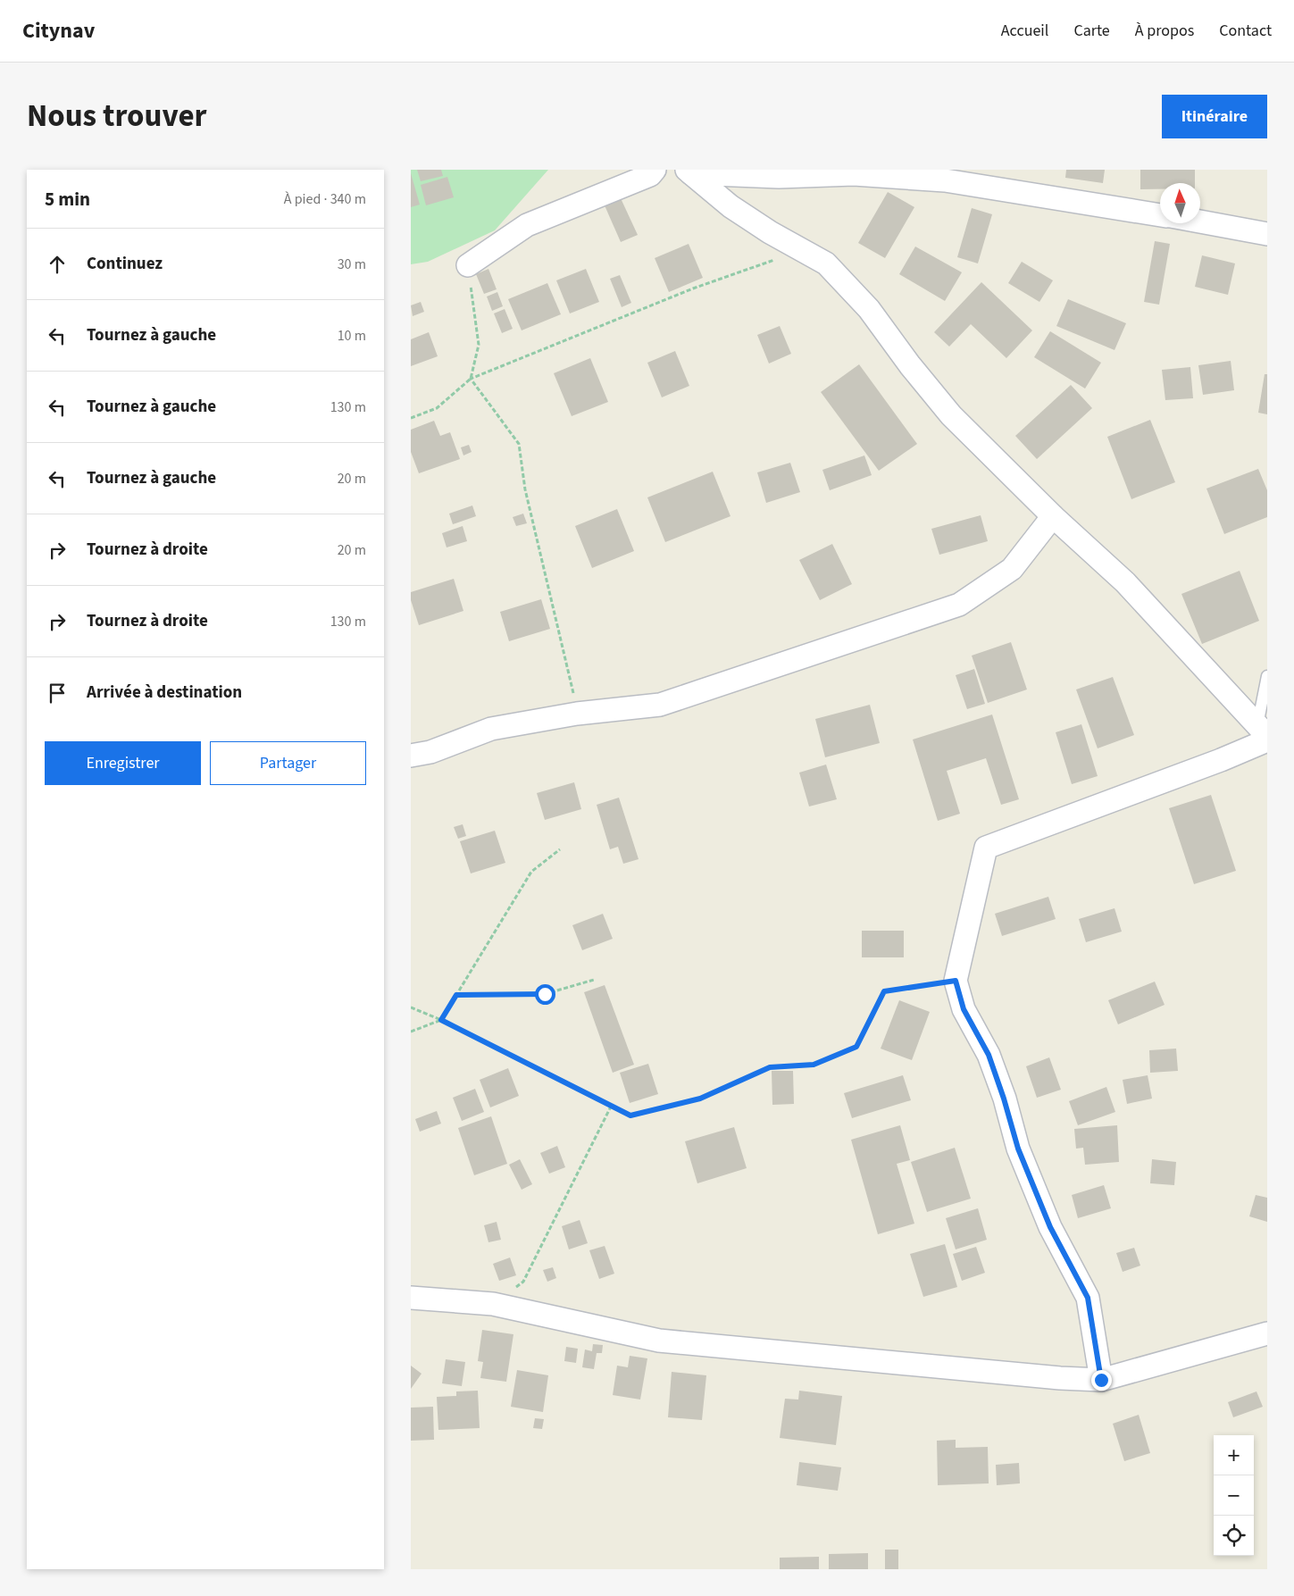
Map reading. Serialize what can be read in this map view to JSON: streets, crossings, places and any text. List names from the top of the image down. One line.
{"north":"top","page":{"header":"Citynav","nav":["Accueil","Carte","À propos","Contact"],"title":"Nous trouver","buttons":["Itinéraire",["Enregistrer","Partager"]],"heading":["5 min","À pied · 340 m"],"list":[["Continuez","30 m"],["Tournez à gauche","10 m"],["Tournez à gauche","130 m"],["Tournez à gauche","20 m"],["Tournez à droite","20 m"],["Tournez à droite","130 m"],"Arrivée à destination"],"map_buttons":["+","−"]}}
